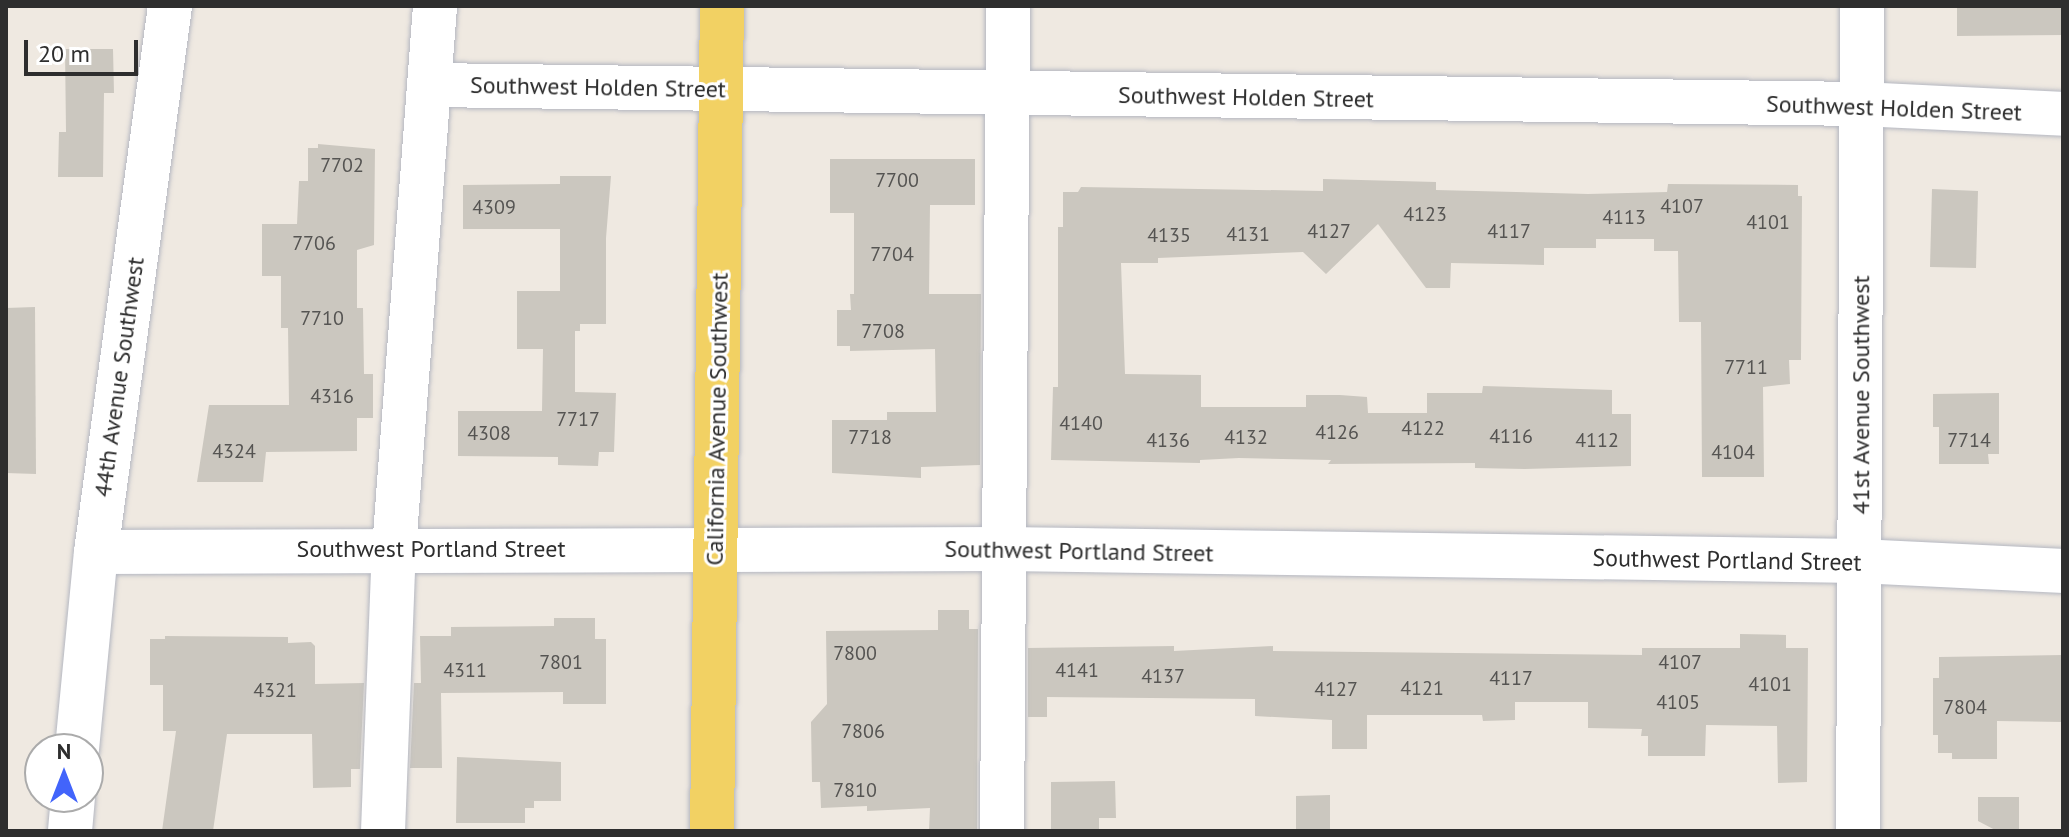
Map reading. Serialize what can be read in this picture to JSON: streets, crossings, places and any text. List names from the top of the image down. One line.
{"streets":{"main road":["California Avenue Southwest"],"street":["Southwest Holden Street","44th Avenue Southwest","41st Avenue Southwest","Southwest Portland Street"]},"crossings":[["Southwest Holden Street","41st Avenue Southwest"],["Southwest Holden Street","California Avenue Southwest"],["44th Avenue Southwest","Southwest Portland Street"],["41st Avenue Southwest","Southwest Portland Street"],["California Avenue Southwest","Southwest Portland Street"]],"house_numbers":["7702","7700","4107","4309","4123","4113","4101","4127","4117","4131","4135","7706","7704","7710","7708","7711","4316","7717","4140","4122","4126","4308","4116","7718","4132","4136","4112","7714","4324","4104","7800","7801","4107","4311","4141","4137","4117","4101","4121","4127","4321","4105","7804","7806","7810"],"scale_bar":"20 m","north":"top"}
